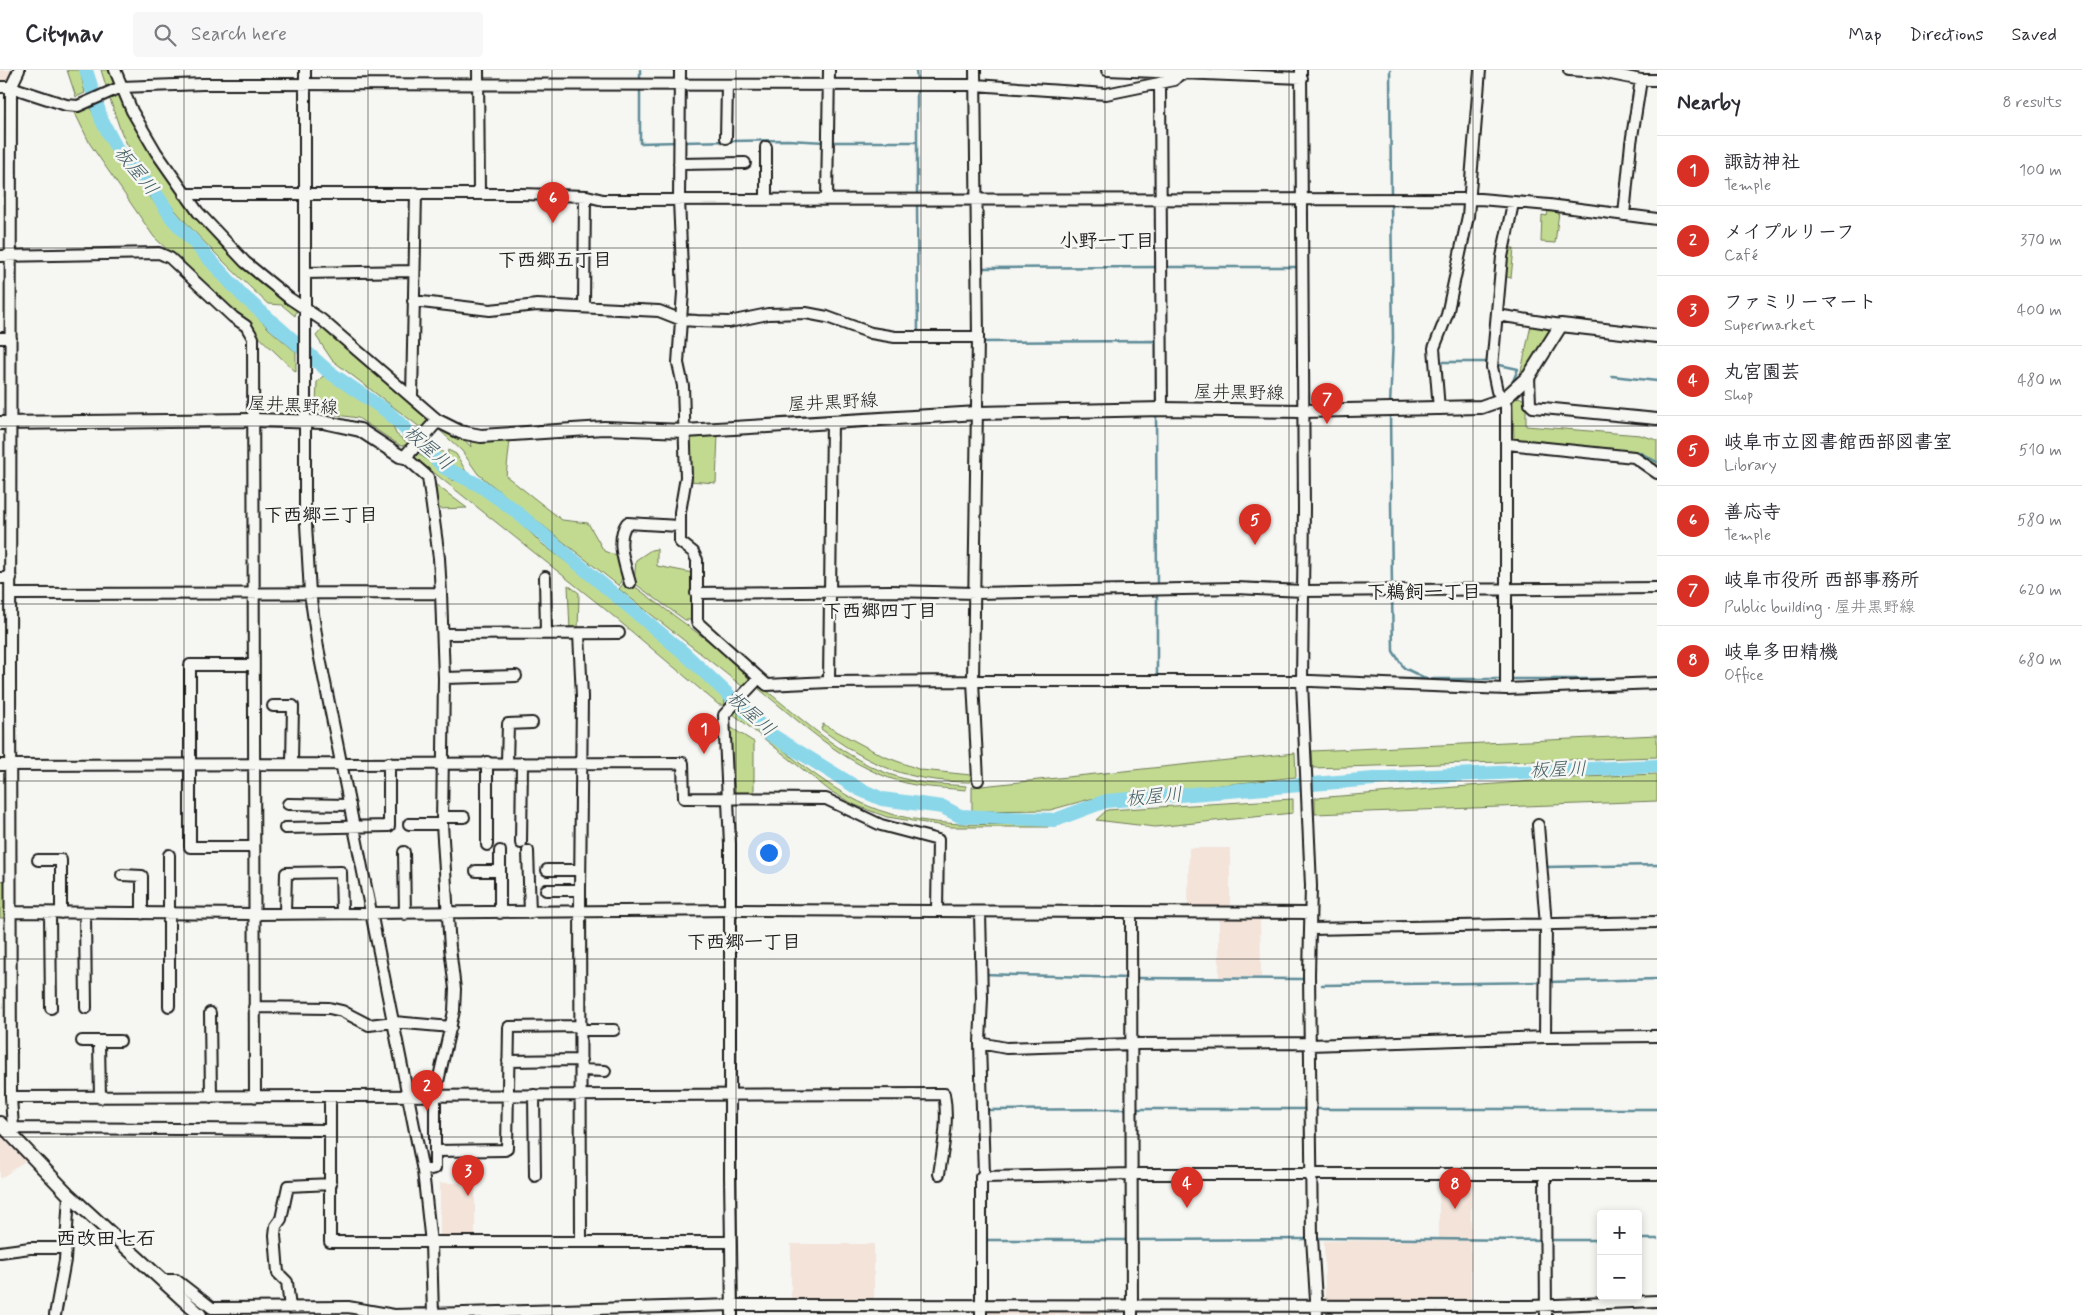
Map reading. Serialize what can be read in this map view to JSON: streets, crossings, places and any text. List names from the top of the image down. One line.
{"streets":{"main road":["屋井黒野線"]},"districts":["小野一丁目","下西郷五丁目","下西郷三丁目","下鵜飼一丁目","下西郷四丁目","下西郷一丁目","西改田七石"],"water":["板屋川"],"page":{"header":"Citynav","search":"Search here","nav":["Map","Directions","Saved"],"heading":["Nearby","8 results"],"list":[{"mark":"1","name":"諏訪神社","note":"Temple","value":"100 m"},{"mark":"2","name":"メイプルリーフ","note":"Café","value":"370 m"},{"mark":"3","name":"ファミリーマート","note":"Supermarket","value":"400 m"},{"mark":"4","name":"丸宮園芸","note":"Shop","value":"480 m"},{"mark":"5","name":"岐阜市立図書館西部図書室","note":"Library","value":"510 m"},{"mark":"6","name":"善応寺","note":"Temple","value":"580 m"},{"mark":"7","name":"岐阜市役所 西部事務所","note":"Public building · 屋井黒野線","value":"620 m"},{"mark":"8","name":"岐阜多田精機","note":"Office","value":"680 m"}],"pins":["6","7","5","1","2","3","4","8"],"map_buttons":["+","−"]}}
